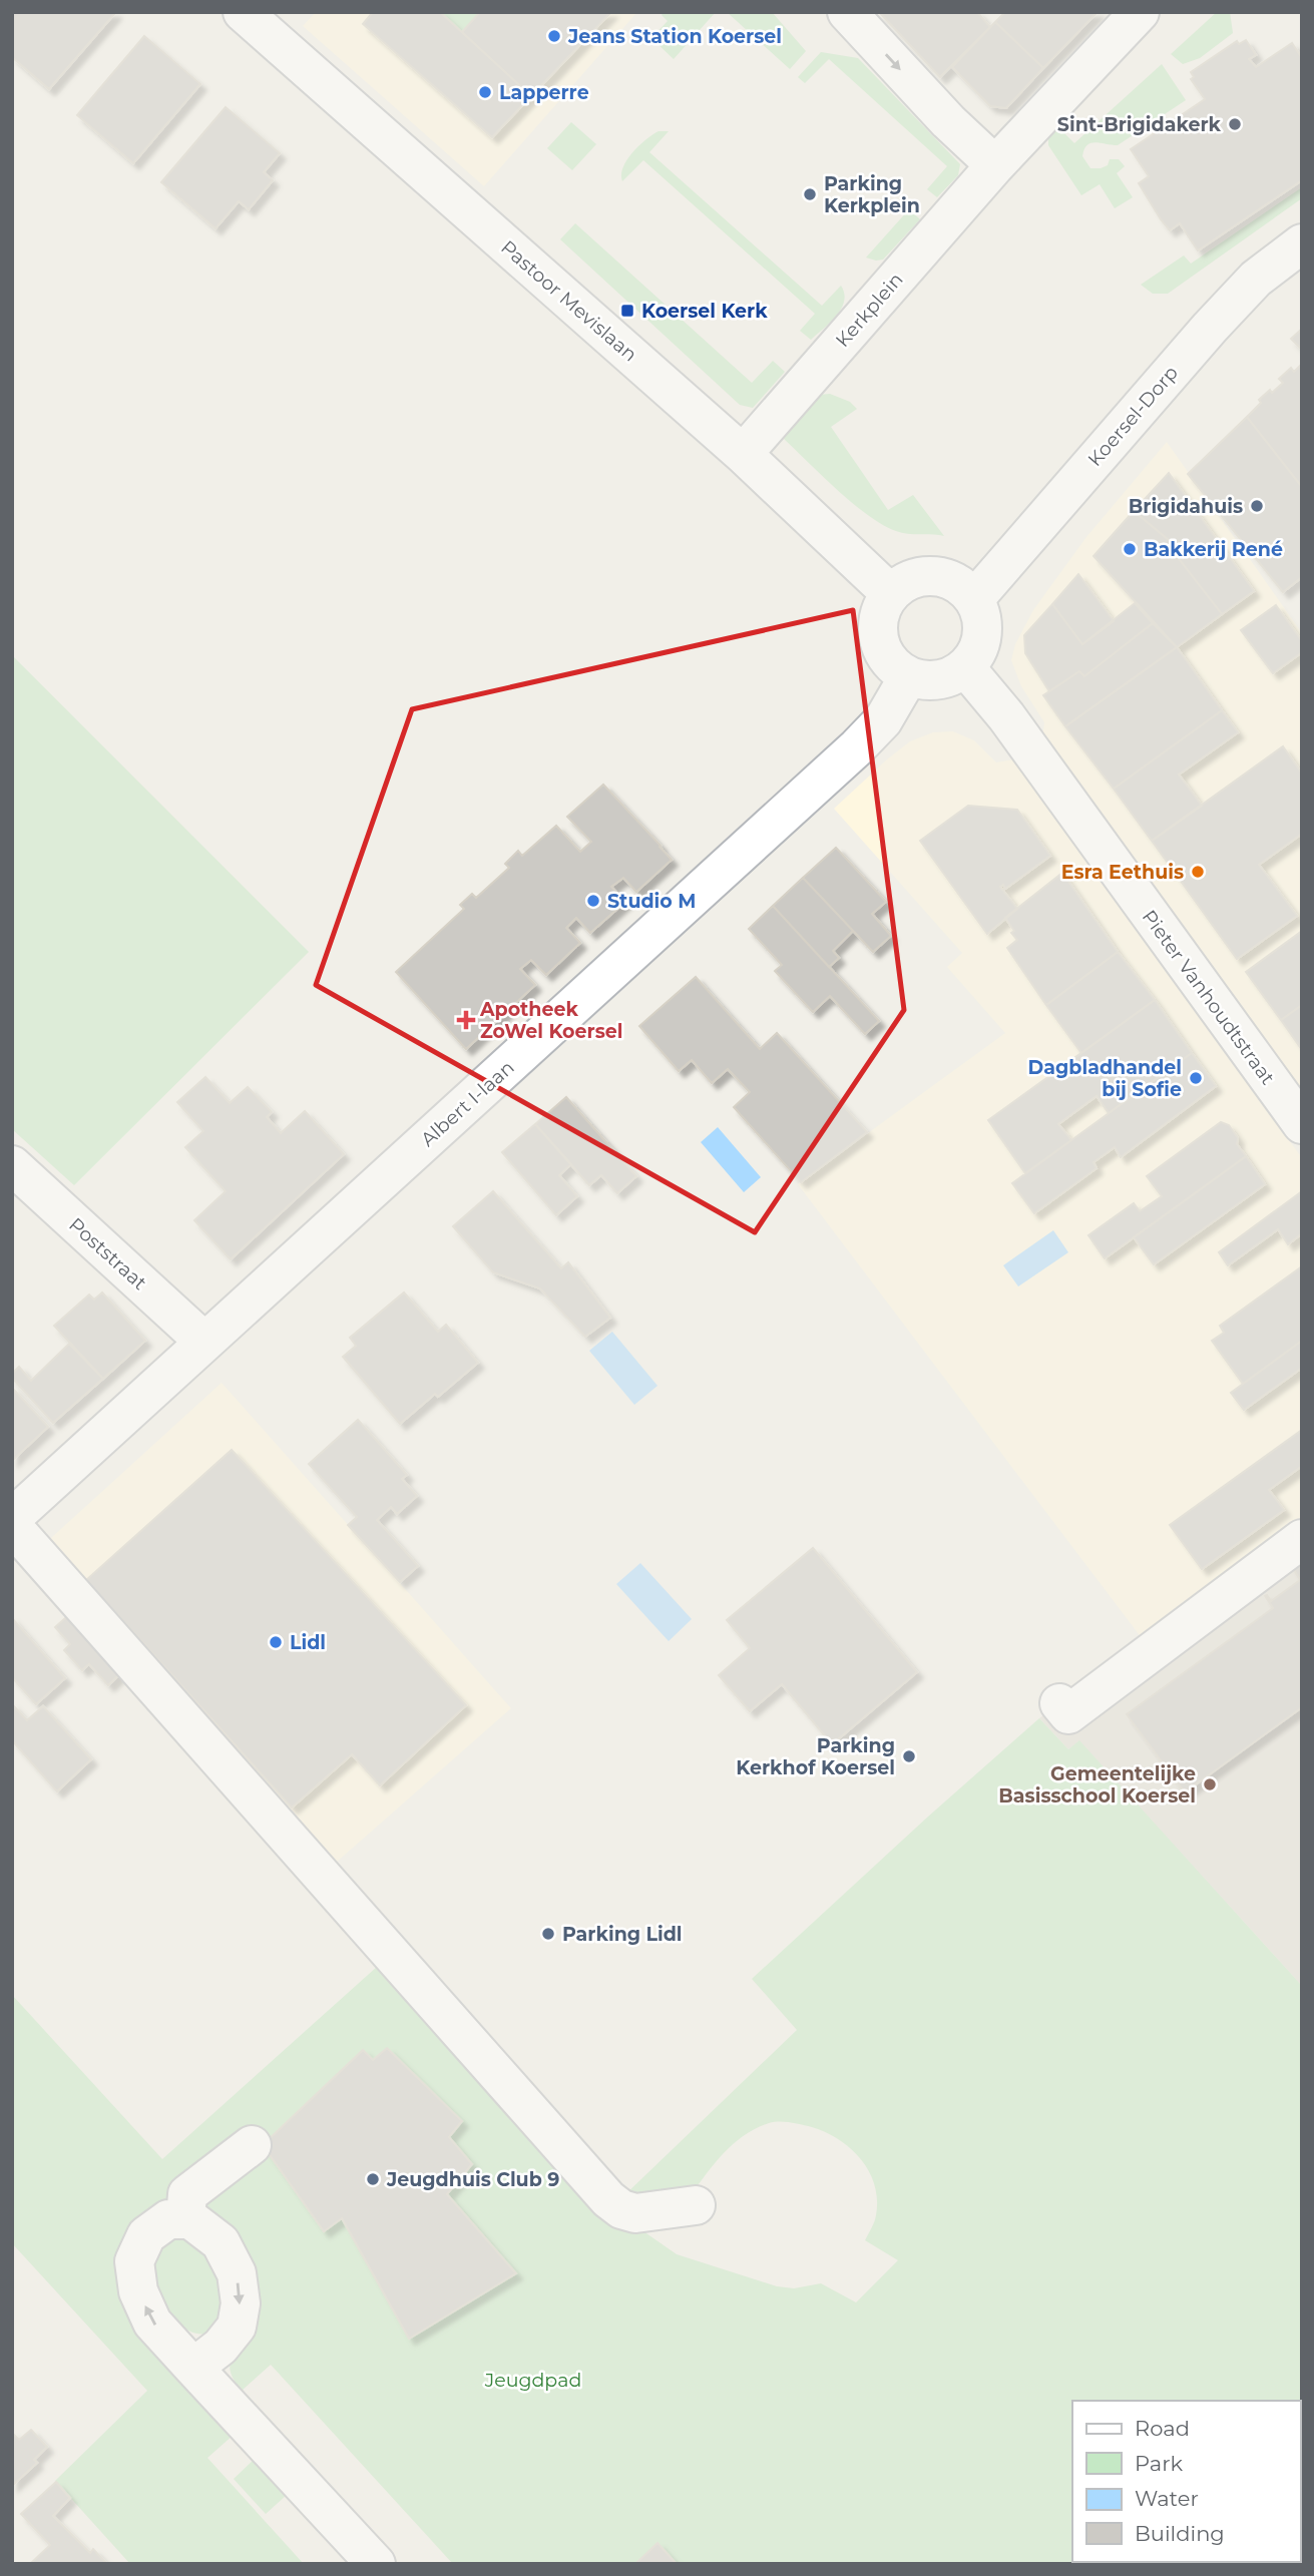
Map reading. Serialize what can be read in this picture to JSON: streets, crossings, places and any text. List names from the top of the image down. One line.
{"streets":{"street":["Pastoor Mevislaan","Kerkplein","Koersel-Dorp","Pieter Vanhoudtstraat","Albert I-laan","Poststraat"]},"crossings":[["Pastoor Mevislaan","Kerkplein"],["Pastoor Mevislaan","Koersel-Dorp"],["Pastoor Mevislaan","Pieter Vanhoudtstraat"],["Pastoor Mevislaan","Albert I-laan"],["Koersel-Dorp","Pieter Vanhoudtstraat"],["Koersel-Dorp","Albert I-laan"],["Pieter Vanhoudtstraat","Albert I-laan"],["Albert I-laan","Poststraat"]],"parks":["Jeugdpad"],"places":{"other":["Jeans Station Koersel","Lapperre","Sint-Brigidakerk","Parking Kerkplein","Brigidahuis","Bakkerij René","Esra Eethuis","Studio M","Dagbladhandel bij Sofie","Lidl","Parking Kerkhof Koersel","Gemeentelijke Basisschool Koersel","Parking Lidl","Jeugdhuis Club 9"],"transit":["Koersel Kerk"],"health":["Apotheek ZoWel Koersel"]},"legend":["Road","Park","Water","Building"]}
